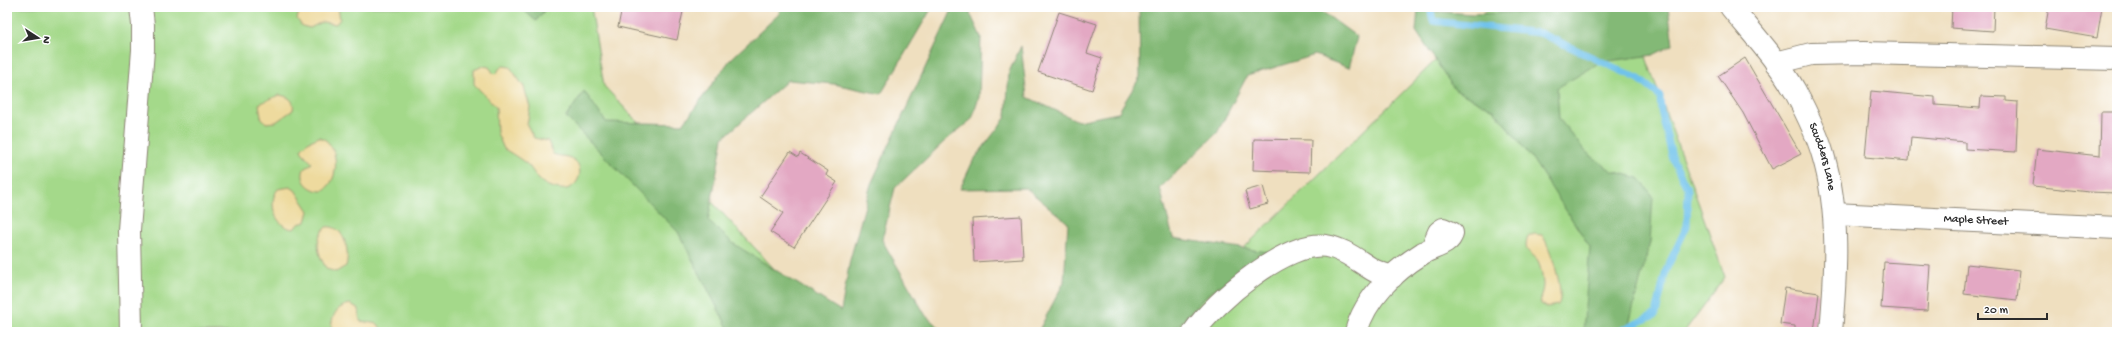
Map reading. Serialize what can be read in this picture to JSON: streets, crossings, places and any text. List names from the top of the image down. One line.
{"streets":{"street":["Scudders Lane","Maple Street"]},"crossings":[["Scudders Lane","Maple Street"]],"scale_bar":"20 m","north":"right"}
